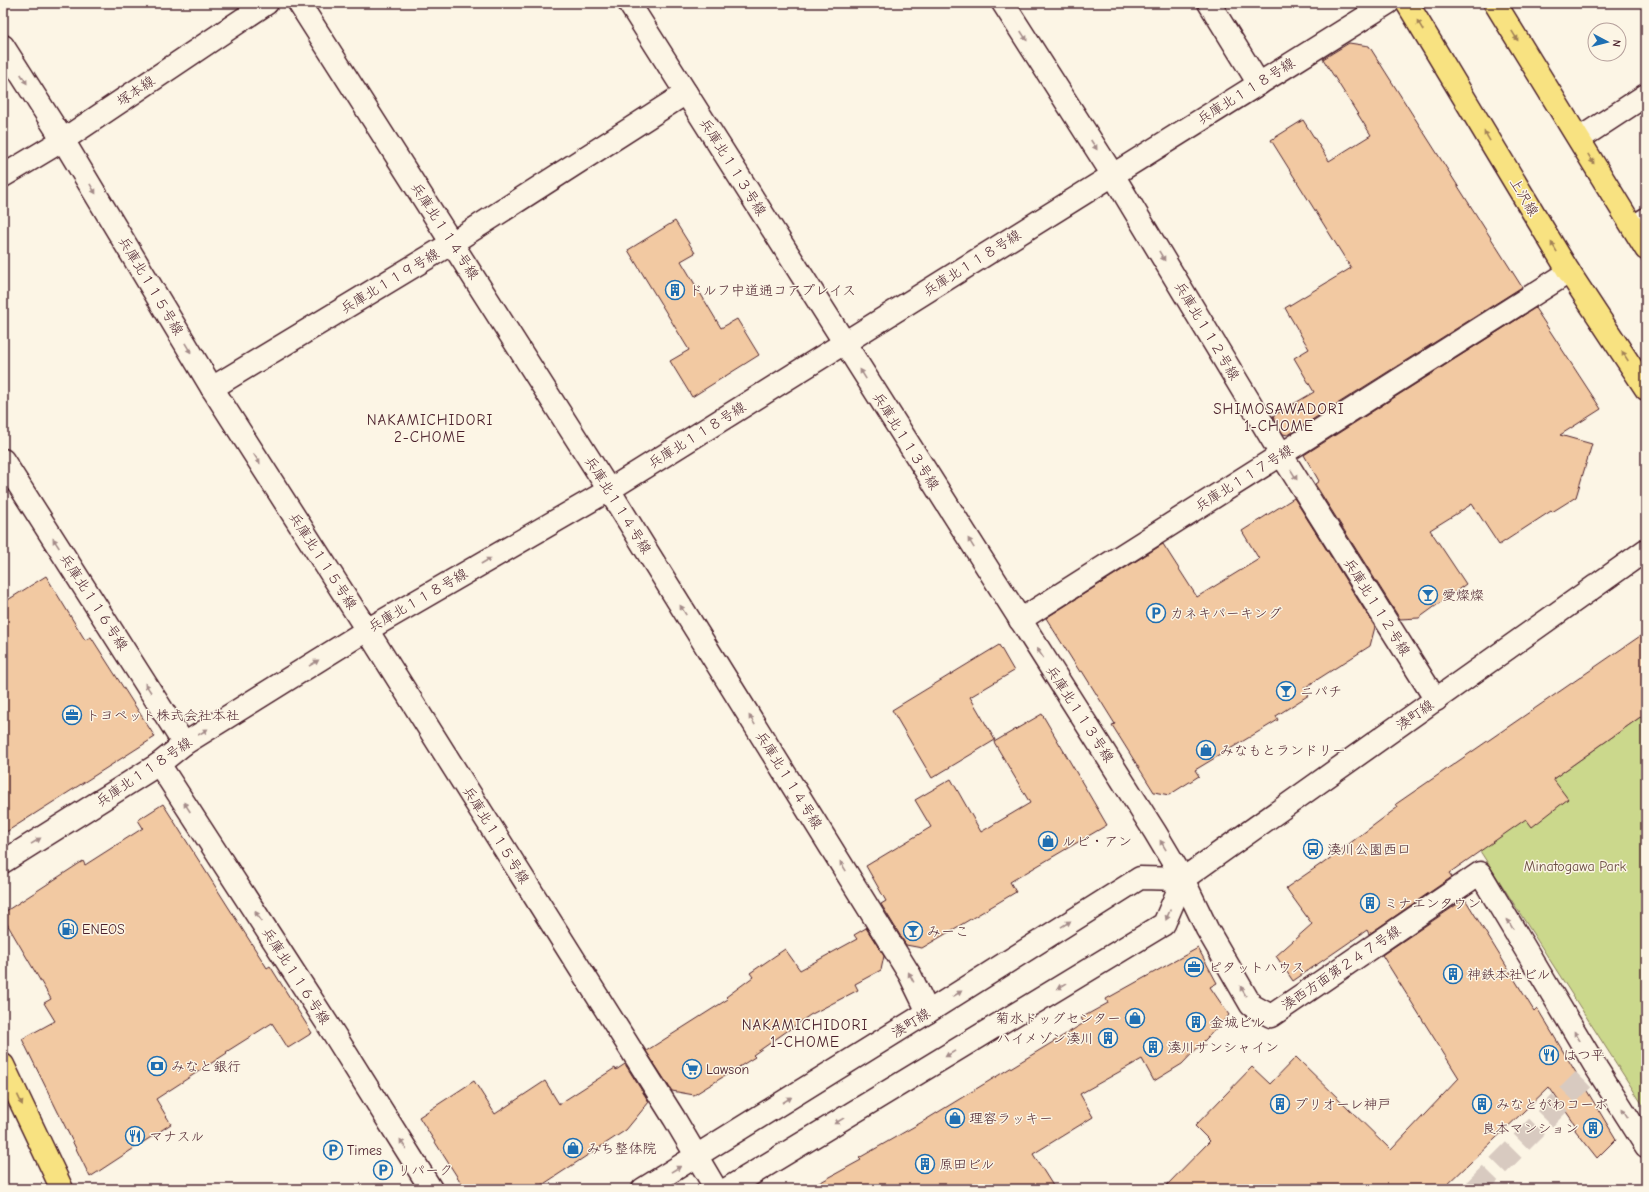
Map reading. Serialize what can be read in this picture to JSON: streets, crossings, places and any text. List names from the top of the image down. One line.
{"streets":{"main road":["上沢線"],"street":["塚本線","兵庫北１１８号線","兵庫北１１３号線","兵庫北１１４号線","兵庫北１１９号線","兵庫北１１５号線","兵庫北１１２号線","兵庫北１１７号線","兵庫北１１６号線","湊町線","湊西方面第２４７号線"]},"crossings":[["塚本線","兵庫北１１５号線"],["兵庫北１１８号線","兵庫北１１３号線"],["兵庫北１１８号線","兵庫北１１４号線"],["兵庫北１１８号線","兵庫北１１５号線"],["兵庫北１１８号線","兵庫北１１２号線"],["兵庫北１１８号線","兵庫北１１６号線"],["兵庫北１１３号線","兵庫北１１９号線"],["兵庫北１１３号線","兵庫北１１７号線"],["兵庫北１１３号線","湊町線"],["兵庫北１１３号線","湊西方面第２４７号線"],["上沢線","兵庫北１１７号線"],["兵庫北１１４号線","兵庫北１１９号線"],["兵庫北１１４号線","湊町線"],["兵庫北１１９号線","兵庫北１１５号線"],["兵庫北１１５号線","湊町線"],["兵庫北１１２号線","兵庫北１１７号線"],["兵庫北１１２号線","湊町線"],["湊町線","湊西方面第２４７号線"]],"one_way":["兵庫北１１８号線","兵庫北１１３号線","兵庫北１１４号線","兵庫北１１５号線","兵庫北１１２号線","兵庫北１１６号線"],"districts":["SHIMOSAWADORI 1-CHOME","NAKAMICHIDORI 2-CHOME","NAKAMICHIDORI 1-CHOME"],"parks":["Minatogawa Park"],"places":{"building":["ドルフ中道通コアプレイス","ミナエンタウン","神鉄本社ビル","金城ビル","ハイメゾン湊川","湊川サンシャイン","プリオーレ神戸","みなとがわコーポ","良本マンション","原田ビル"],"bar":["愛燦燦","ニパチ","みーこ"],"parking":["カネキパーキング","Times","リパーク"],"office":["トヨペット株式会社本社","ピタットハウス"],"shop":["みなもとランドリー","ルビ・アン","菊水ドッグセンター","理容ラッキー","みち整体院"],"bus stop":["湊川公園西口"],"fuel station":["ENEOS"],"restaurant":["はつ平","マナスル"],"bank":["みなと銀行"],"supermarket":["Lawson"]},"north":"right"}
